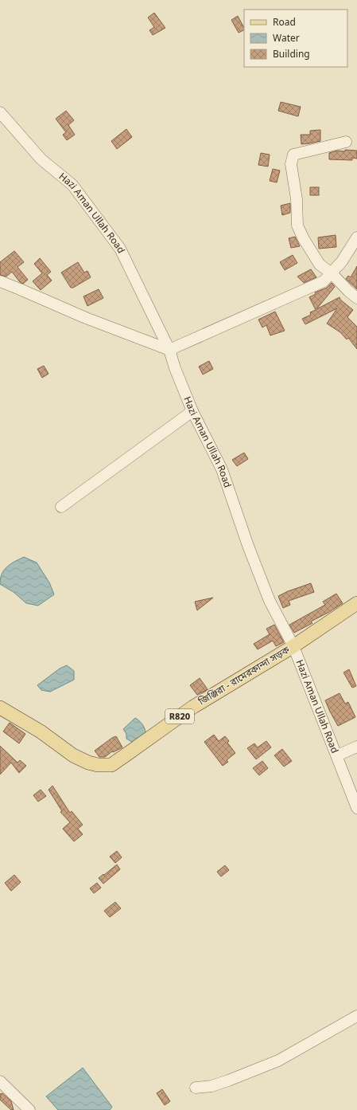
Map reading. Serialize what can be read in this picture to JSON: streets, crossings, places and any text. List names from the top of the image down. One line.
{"streets":{"main road":["জিঞ্জিরা - রামেরকান্দা সড়ক","R820"],"street":["Hazi Aman Ullah Road"]},"crossings":[["Hazi Aman Ullah Road","জিঞ্জিরা - রামেরকান্দা সড়ক"]],"legend":["Road","Water","Building"]}
